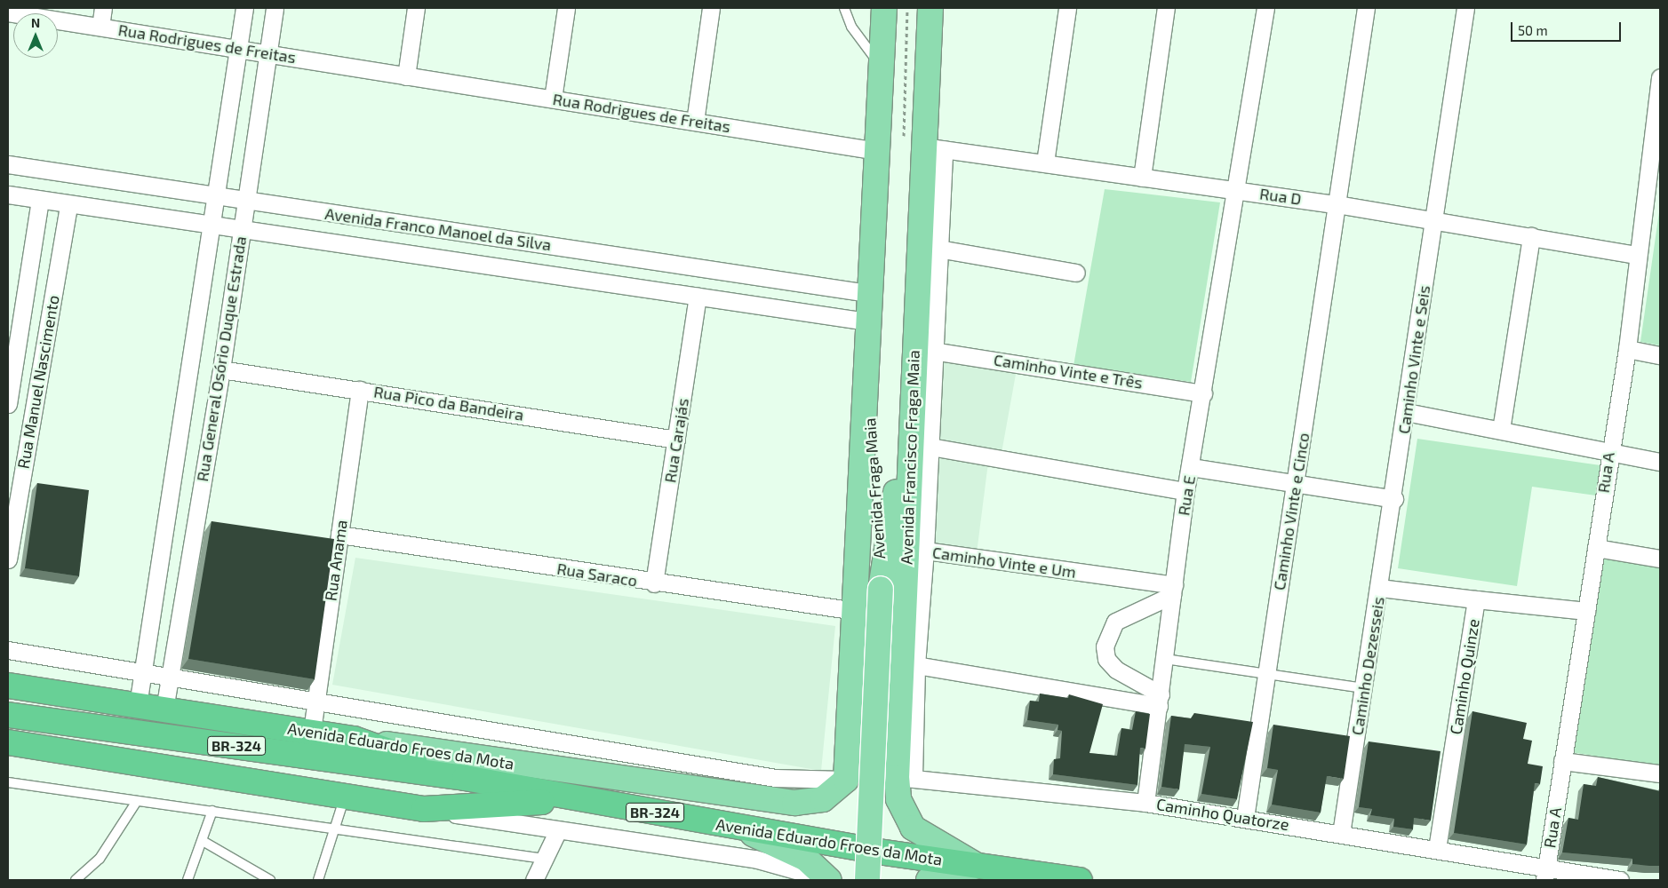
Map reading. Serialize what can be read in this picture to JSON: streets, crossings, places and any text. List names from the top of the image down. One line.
{"streets":{"highway":["BR-324","Avenida Eduardo Froes da Mota"],"main road":["Avenida Francisco Fraga Maia","Avenida Fraga Maia"],"street":["Rua Rodrigues de Freitas","Rua D","Avenida Franco Manoel da Silva","Rua General Osório Duque Estrada","Caminho Vinte e Seis","Caminho Vinte e Três","Rua Manuel Nascimento","Rua Pico da Bandeira","Rua Carajás","Rua A","Rua E","Caminho Vinte e Cinco","Rua Anama","Caminho Vinte e Um","Rua Saraco","Caminho Dezesseis","Caminho Quinze","Caminho Quatorze"]},"crossings":[["Rua Rodrigues de Freitas","Rua General Osório Duque Estrada"],["Rua D","Caminho Vinte e Seis"],["Rua D","Avenida Francisco Fraga Maia"],["Rua D","Rua A"],["Rua D","Rua E"],["Rua D","Caminho Vinte e Cinco"],["Avenida Franco Manoel da Silva","Rua General Osório Duque Estrada"],["Avenida Franco Manoel da Silva","Rua Manuel Nascimento"],["Avenida Franco Manoel da Silva","Rua Carajás"],["Rua General Osório Duque Estrada","Rua Pico da Bandeira"],["Rua General Osório Duque Estrada","Avenida Eduardo Froes da Mota"],["Caminho Vinte e Seis","Caminho Dezesseis"],["Caminho Vinte e Três","Rua E"],["Rua Pico da Bandeira","Rua Carajás"],["Rua Pico da Bandeira","Rua Anama"],["Rua Carajás","Rua Saraco"],["Avenida Francisco Fraga Maia","Avenida Fraga Maia"],["Avenida Francisco Fraga Maia","Caminho Vinte e Um"],["Avenida Francisco Fraga Maia","Avenida Eduardo Froes da Mota"],["Avenida Francisco Fraga Maia","Caminho Quatorze"],["Rua A","Caminho Quatorze"],["Rua E","Caminho Vinte e Um"],["Rua E","Caminho Quatorze"],["Caminho Vinte e Cinco","Caminho Quatorze"],["Rua Anama","Rua Saraco"],["Rua Anama","Avenida Eduardo Froes da Mota"],["Caminho Vinte e Um","Caminho Quatorze"],["Caminho Dezesseis","Caminho Quinze"],["Caminho Dezesseis","Caminho Quatorze"],["Caminho Quinze","Caminho Quatorze"]],"scale_bar":"50 m","north":"top"}
